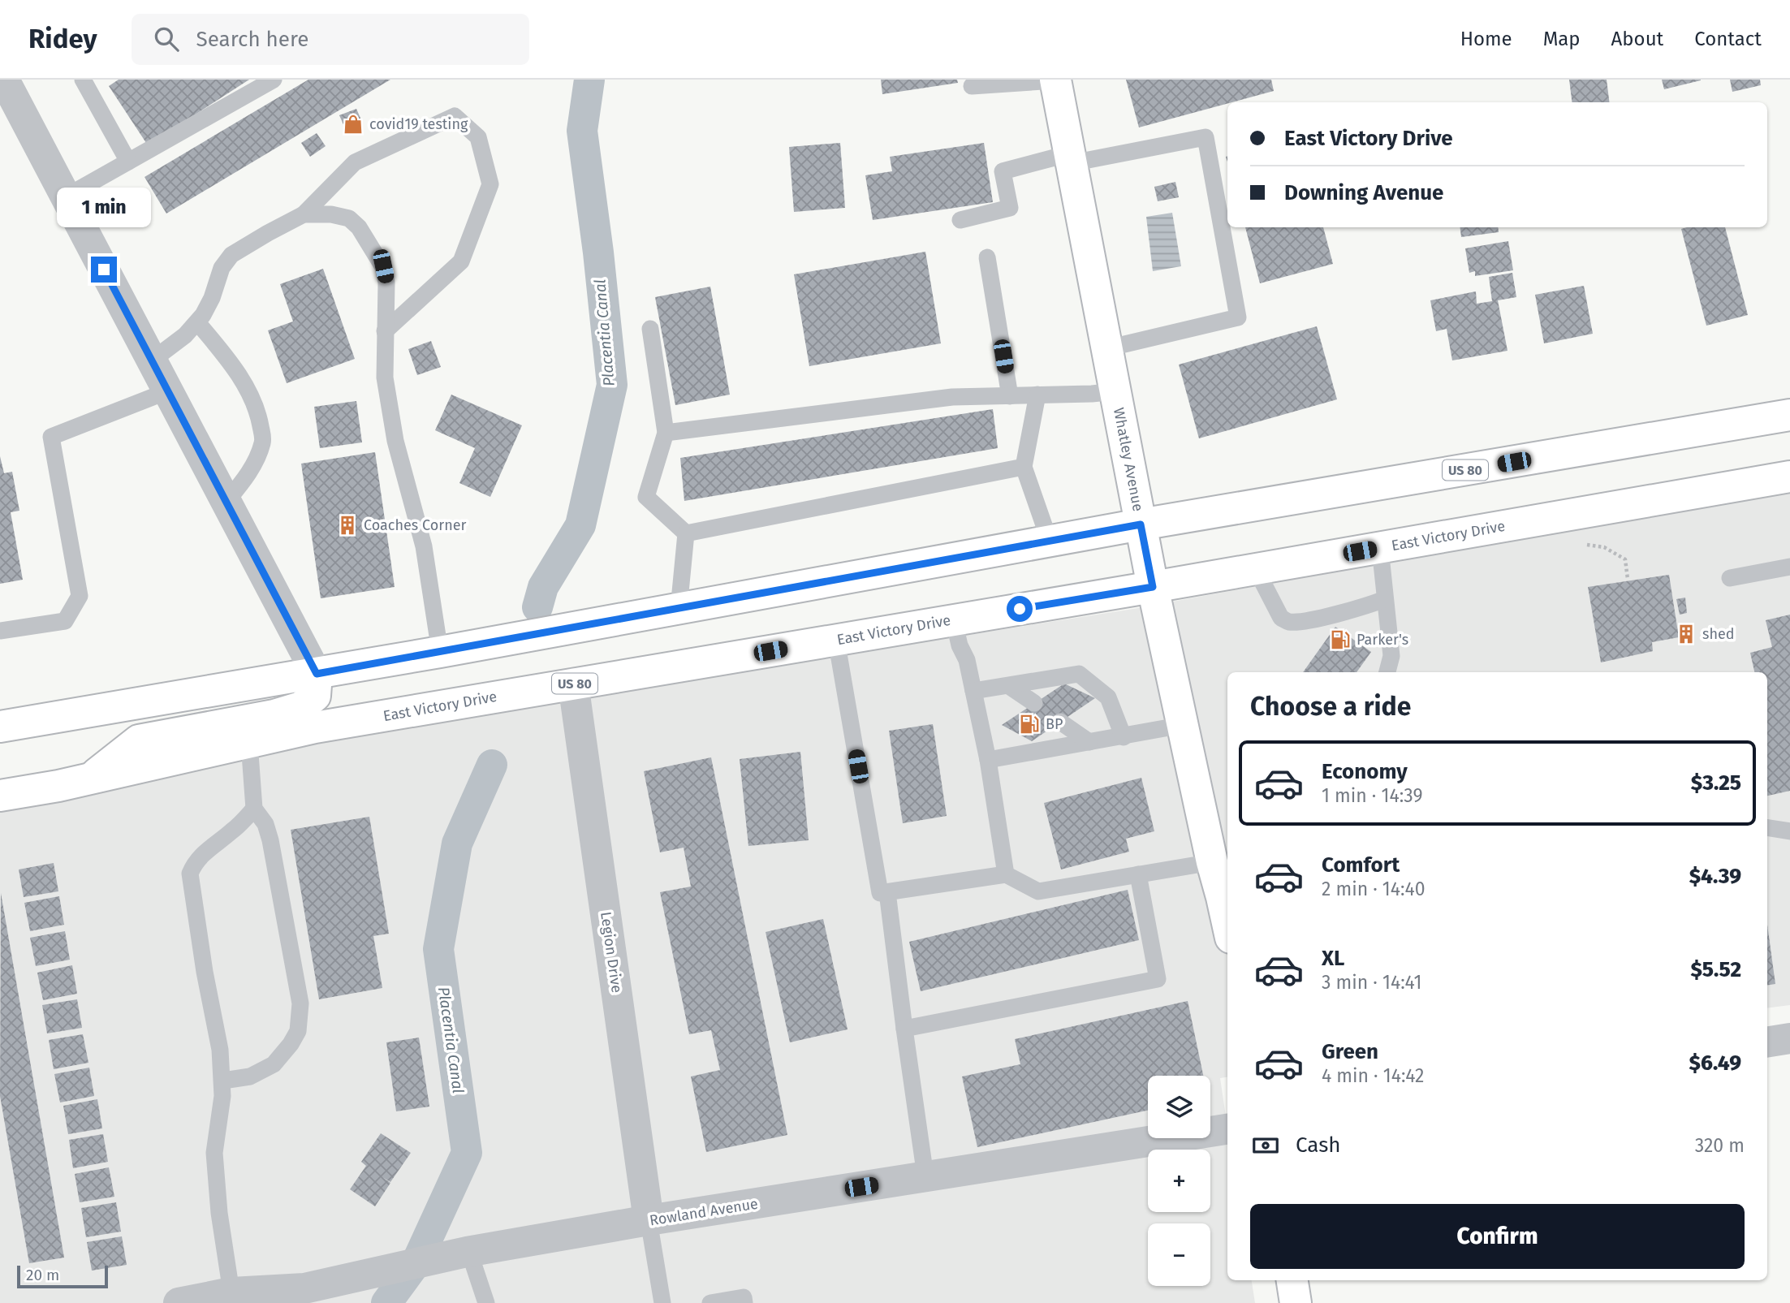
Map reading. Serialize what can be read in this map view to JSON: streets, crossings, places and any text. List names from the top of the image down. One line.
{"streets":{"main road":["Whatley Avenue","US 80","East Victory Drive"],"street":["Legion Drive","Rowland Avenue"]},"crossings":[["Whatley Avenue","US 80"],["Whatley Avenue","East Victory Drive"],["East Victory Drive","Legion Drive"],["Legion Drive","Rowland Avenue"]],"water":["Placentia Canal"],"places":{"shop":["covid19 testing"],"building":["Coaches Corner","shed"],"fuel station":["Parker's","BP"]},"scale_bar":"20 m","page":{"header":"Ridey","search":"Search here","nav":["Home","Map","About","Contact"],"banner":["East Victory Drive","Downing Avenue"],"bubble":"1 min","heading":"Choose a ride","list":[{"name":"Economy","note":"1 min · 14:39","value":"$3.25"},{"name":"Comfort","note":"2 min · 14:40","value":"$4.39"},{"name":"XL","note":"3 min · 14:41","value":"$5.52"},{"name":"Green","note":"4 min · 14:42","value":"$6.49"}],"map_buttons":["+","−"],"pay":["Cash","320 m"],"buttons":"Confirm","scale":"20 m"}}
